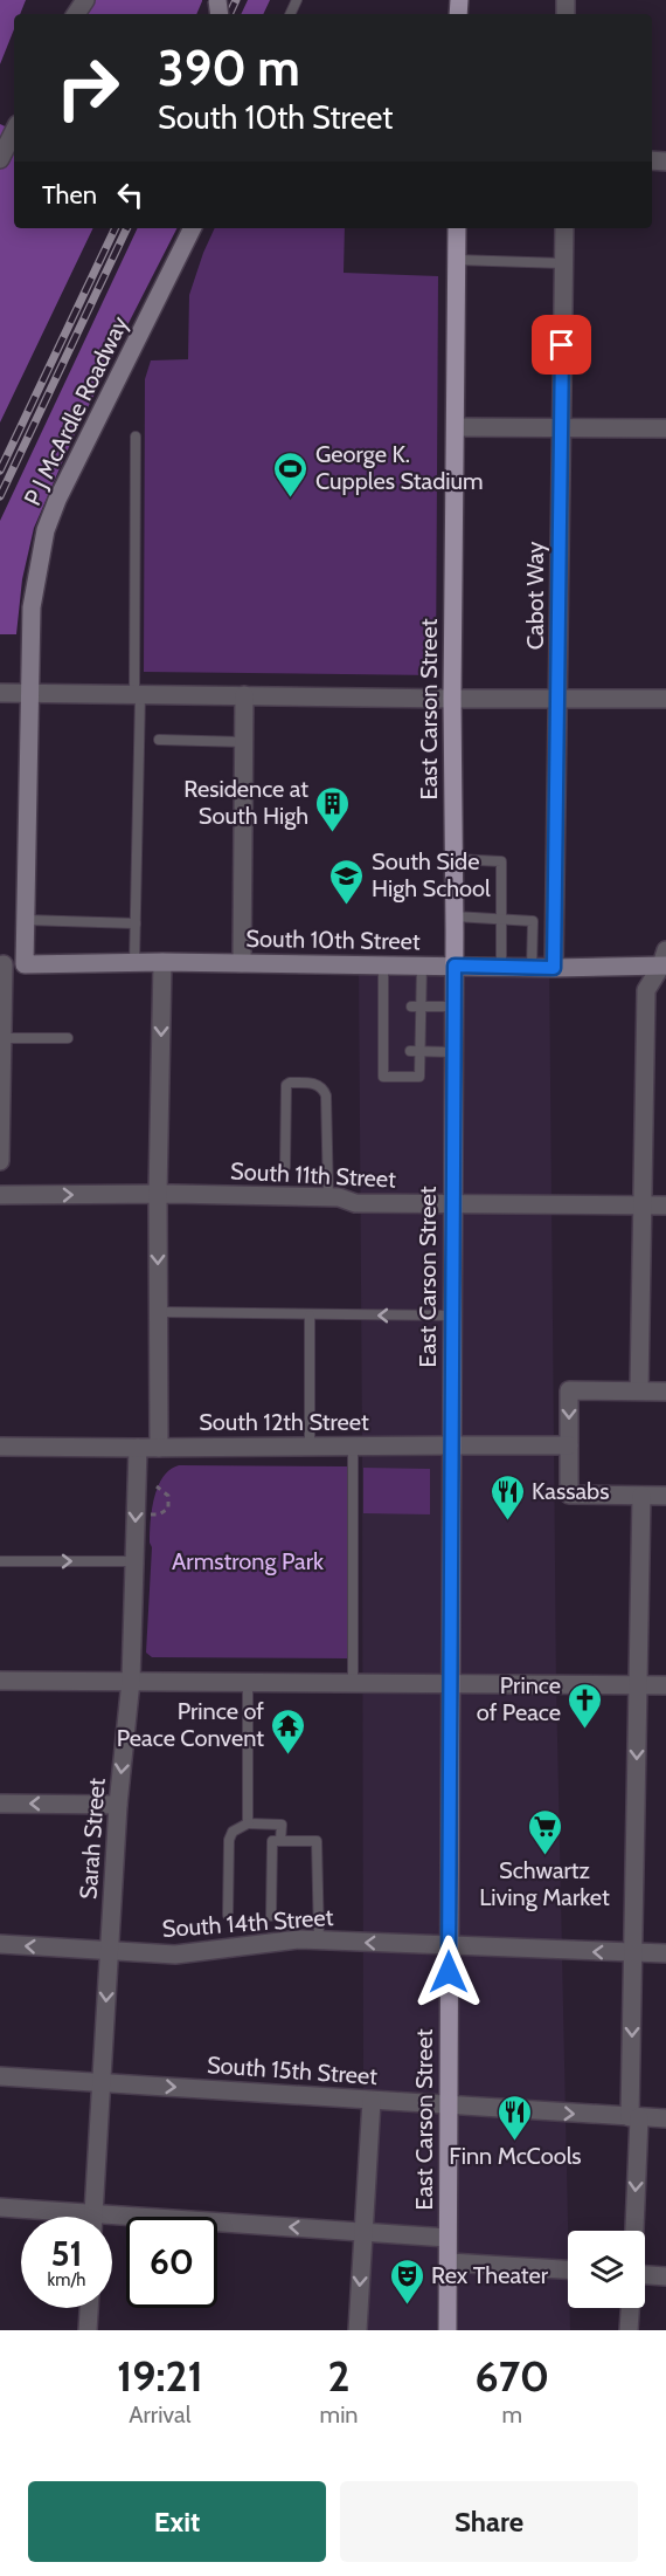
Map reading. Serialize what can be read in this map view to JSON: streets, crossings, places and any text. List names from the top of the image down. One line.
{"streets":{"main road":["P J McArdle Roadway","East Carson Street","South 10th Street"],"street":["Cabot Way","South 11th Street","South 12th Street","Sarah Street","South 14th Street","South 15th Street"]},"crossings":[["P J McArdle Roadway","South 10th Street"],["Cabot Way","South 10th Street"],["East Carson Street","South 10th Street"],["East Carson Street","South 11th Street"],["East Carson Street","South 12th Street"],["East Carson Street","South 14th Street"],["East Carson Street","South 15th Street"],["South 12th Street","Sarah Street"],["Sarah Street","South 14th Street"],["Sarah Street","South 15th Street"]],"one_way":["Sarah Street","South 14th Street"],"parks":["Armstrong Park"],"places":{"sports":["George K. Cupples Stadium"],"building":["Residence at South High"],"school or university":["South Side High School"],"restaurant":["Kassabs","Finn McCools"],"church":["Prince of Peace"],"temple":["Prince of Peace Convent"],"supermarket":["Schwartz Living Market"],"theatre":["Rex Theater"]},"page":{"turn":["390 m","South 10th Street"],"then":"Then","speed":"51 km/h","limit":"60","eta":["19:21","Arrival","2","min","670","m"],"buttons":["Exit","Share"]}}
